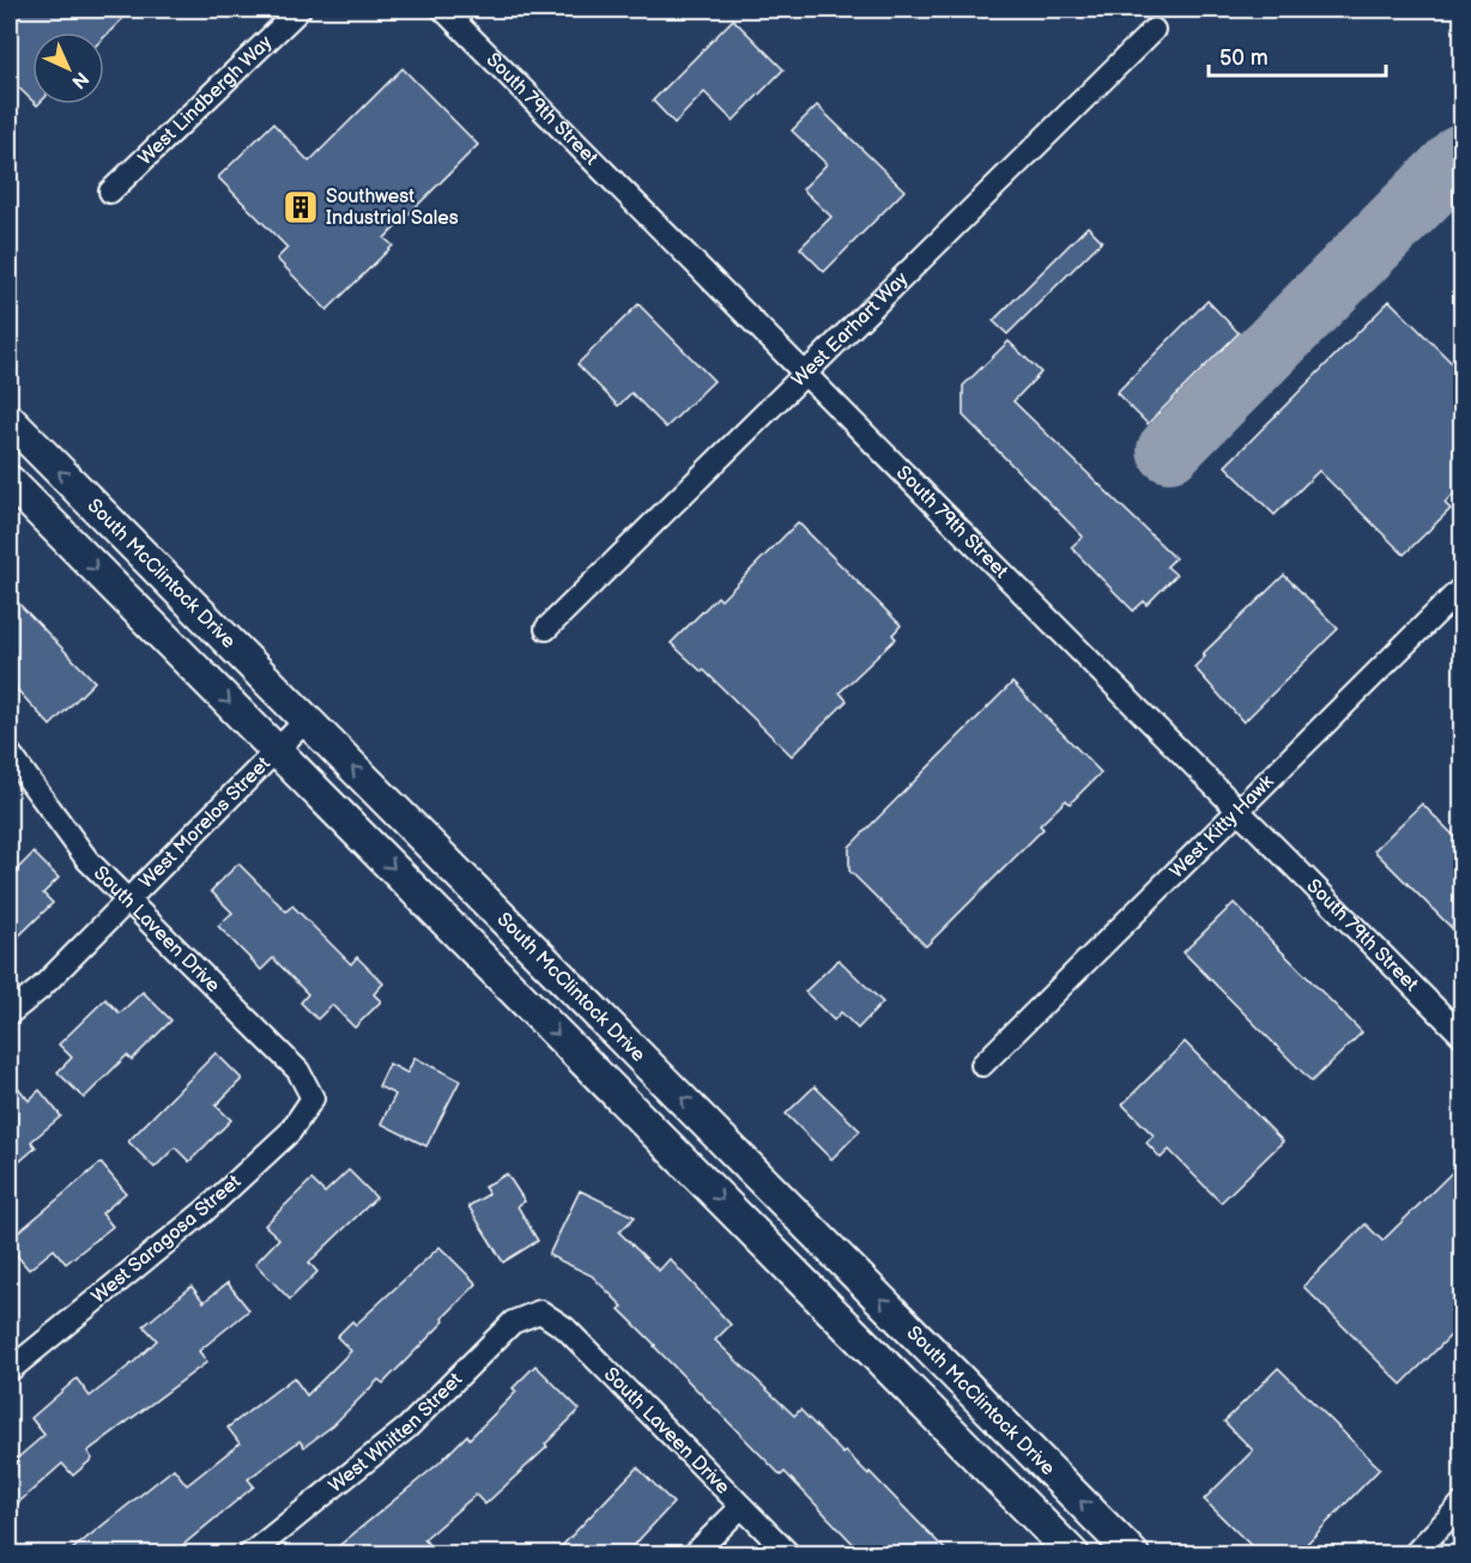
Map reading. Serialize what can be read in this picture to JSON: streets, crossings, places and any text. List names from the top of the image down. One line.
{"streets":{"main road":["South McClintock Drive"],"street":["West Lindbergh Way","South 79th Street","West Earhart Way","West Morelos Street","West Kitty Hawk","South Laveen Drive","West Saragosa Street","West Whitten Street"]},"crossings":[["South 79th Street","West Earhart Way"],["South 79th Street","West Kitty Hawk"],["South McClintock Drive","West Morelos Street"],["West Morelos Street","South Laveen Drive"],["South Laveen Drive","West Saragosa Street"],["South Laveen Drive","West Whitten Street"]],"places":{"building":["Southwest Industrial Sales"]},"scale_bar":"50 m","north":"bottom right"}
